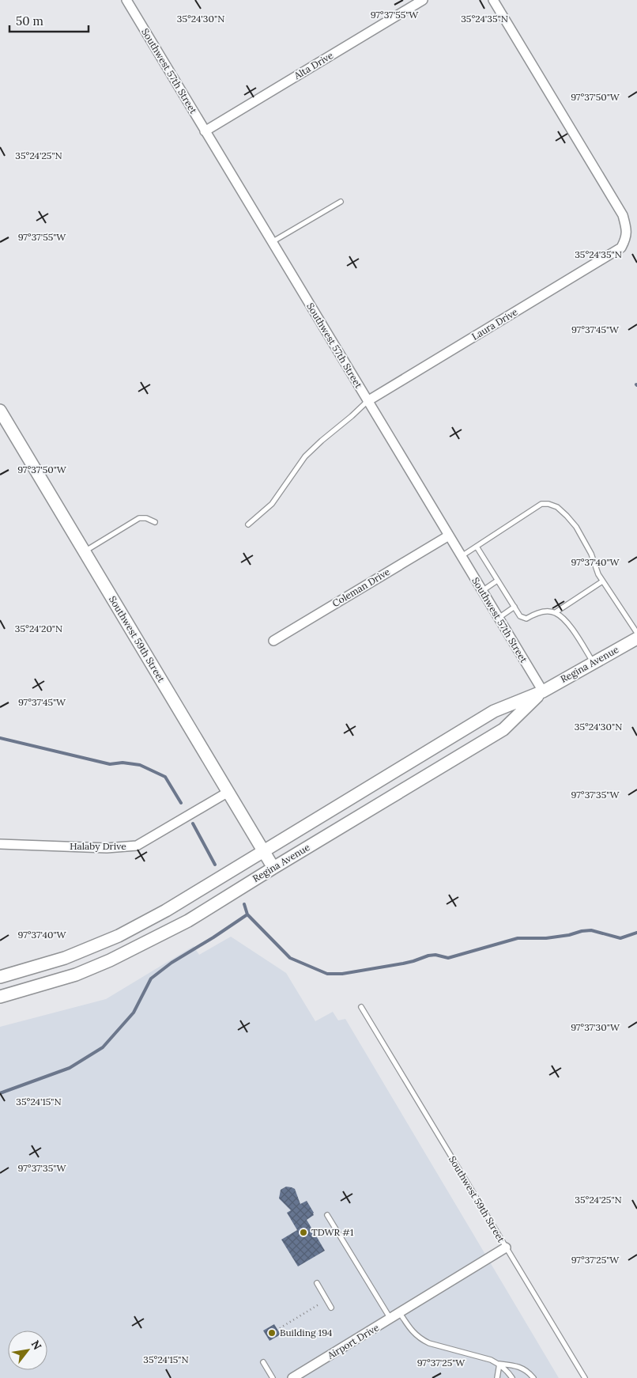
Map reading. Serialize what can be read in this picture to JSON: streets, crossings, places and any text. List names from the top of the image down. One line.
{"streets":{"main road":["Southwest 59th Street","Regina Avenue"],"street":["Alta Drive","Southwest 57th Street","Laura Drive","Coleman Drive","Halaby Drive","Airport Drive"]},"crossings":[["Alta Drive","Southwest 57th Street"],["Southwest 57th Street","Laura Drive"],["Southwest 57th Street","Coleman Drive"],["Southwest 57th Street","Regina Avenue"],["Southwest 59th Street","Regina Avenue"],["Southwest 59th Street","Halaby Drive"],["Southwest 59th Street","Airport Drive"]],"places":["TDWR #1","Building 194"],"scale_bar":"50 m","north":"top right","coordinates":["97°37'55\"W","35°24'30\"N","35°24'35\"N","97°37'50\"W","35°24'25\"N","97°37'45\"W","97°37'40\"W","35°24'20\"N","97°37'35\"W","97°37'30\"W","35°24'15\"N","97°37'25\"W"]}
